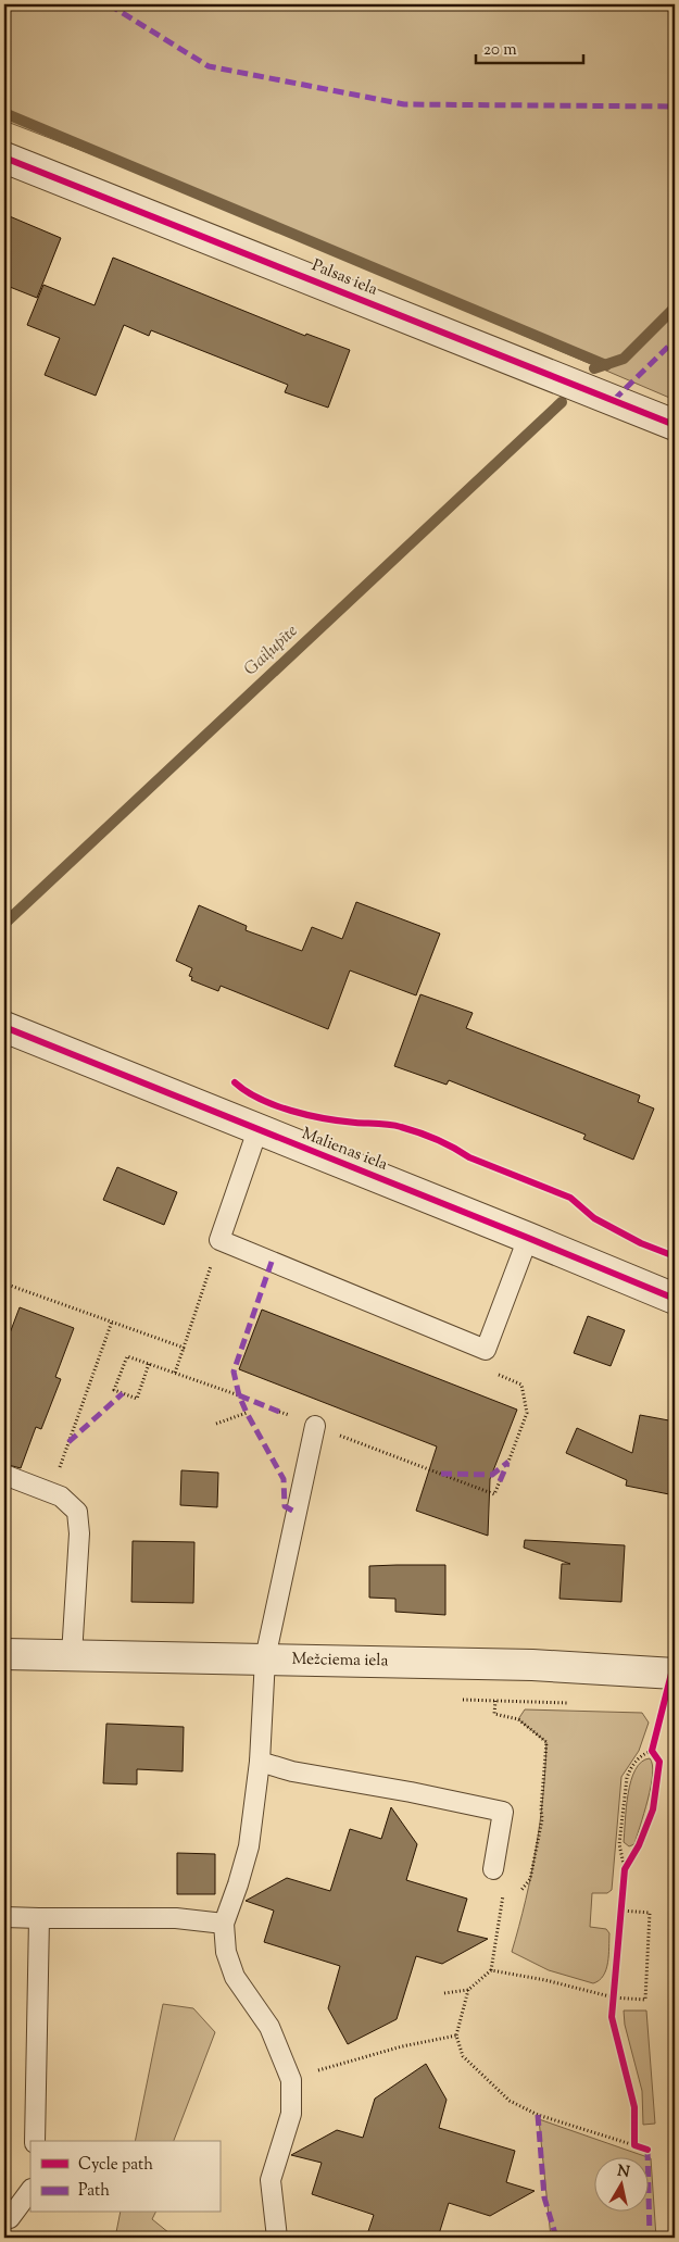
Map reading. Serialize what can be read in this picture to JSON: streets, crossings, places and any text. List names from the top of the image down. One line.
{"streets":{"street":["Palsas iela","Malienas iela","Mežciema iela"]},"water":["Gaiļupīte"],"legend":["Cycle path","Path"],"scale_bar":"20 m","north":"top"}
